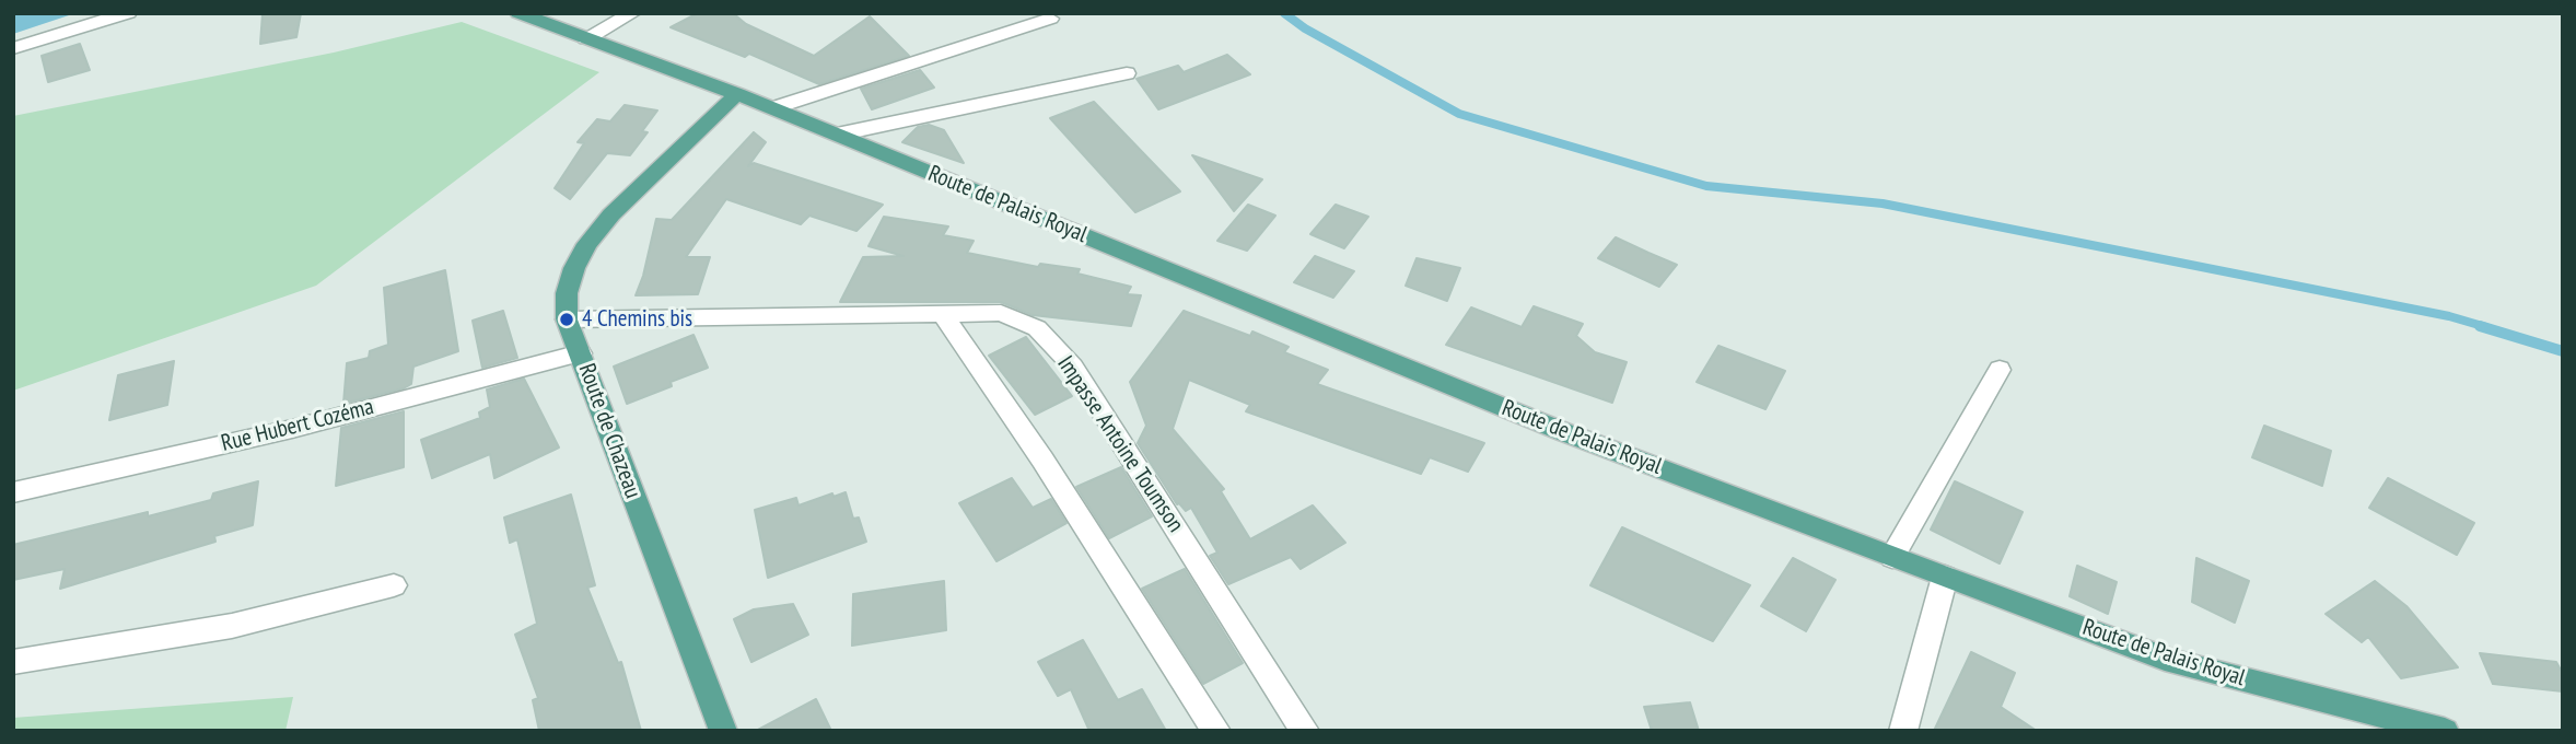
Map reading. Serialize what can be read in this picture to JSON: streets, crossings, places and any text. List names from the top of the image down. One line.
{"streets":{"main road":["Route de Palais Royal","Route de Chazeau"],"street":["Rue Hubert Cozéma","Impasse Antoine Toumson"]},"crossings":[["Route de Palais Royal","Route de Chazeau"],["Rue Hubert Cozéma","Route de Chazeau"],["Route de Chazeau","Impasse Antoine Toumson"]],"places":["4 Chemins bis"]}
